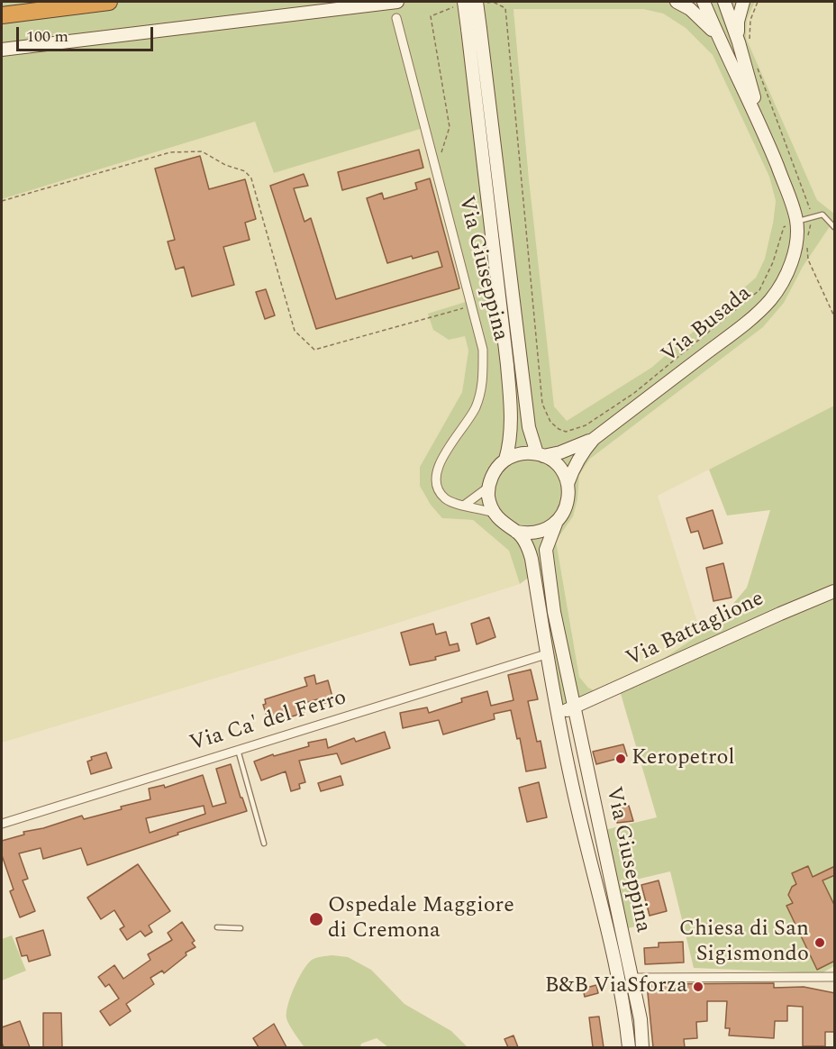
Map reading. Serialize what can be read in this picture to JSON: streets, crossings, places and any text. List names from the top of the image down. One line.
{"streets":{"main road":["Via Giuseppina","Via Busada","Via Battaglione"],"street":["Via Ca' del Ferro"]},"crossings":[["Via Giuseppina","Via Busada"],["Via Giuseppina","Via Battaglione"],["Via Giuseppina","Via Ca' del Ferro"]],"places":["Keropetrol","Ospedale Maggiore di Cremona","Chiesa di San Sigismondo","B&B ViaSforza"],"scale_bar":"100 m"}
